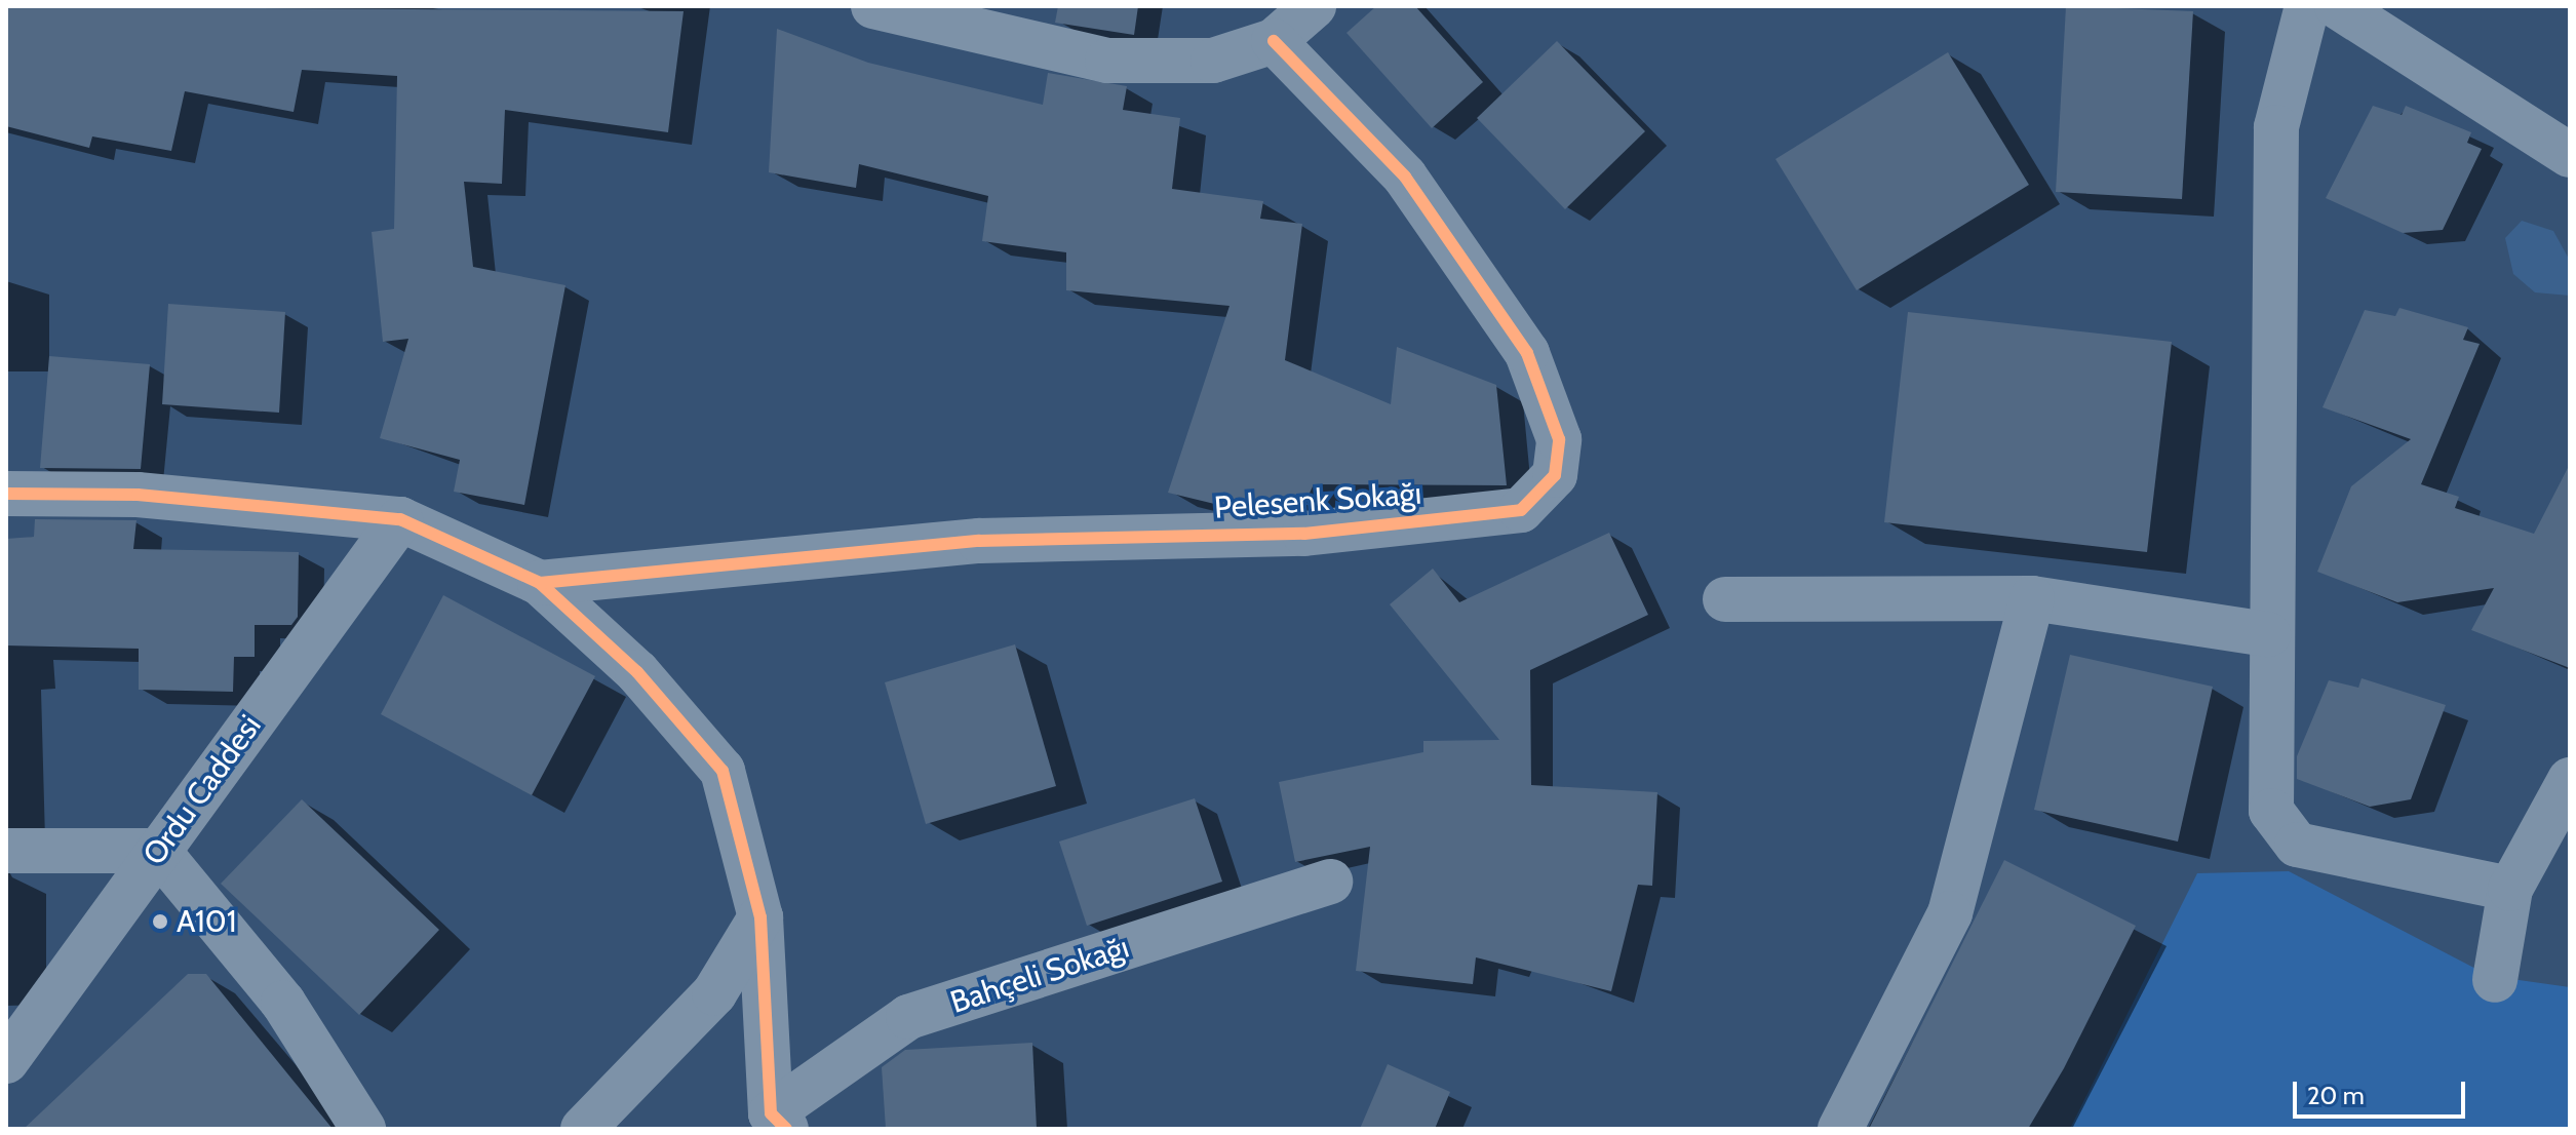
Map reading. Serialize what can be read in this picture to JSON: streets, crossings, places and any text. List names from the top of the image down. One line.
{"streets":{"street":["Pelesenk Sokağı","Ordu Caddesi","Bahçeli Sokağı"]},"places":["A101"],"scale_bar":"20 m"}
